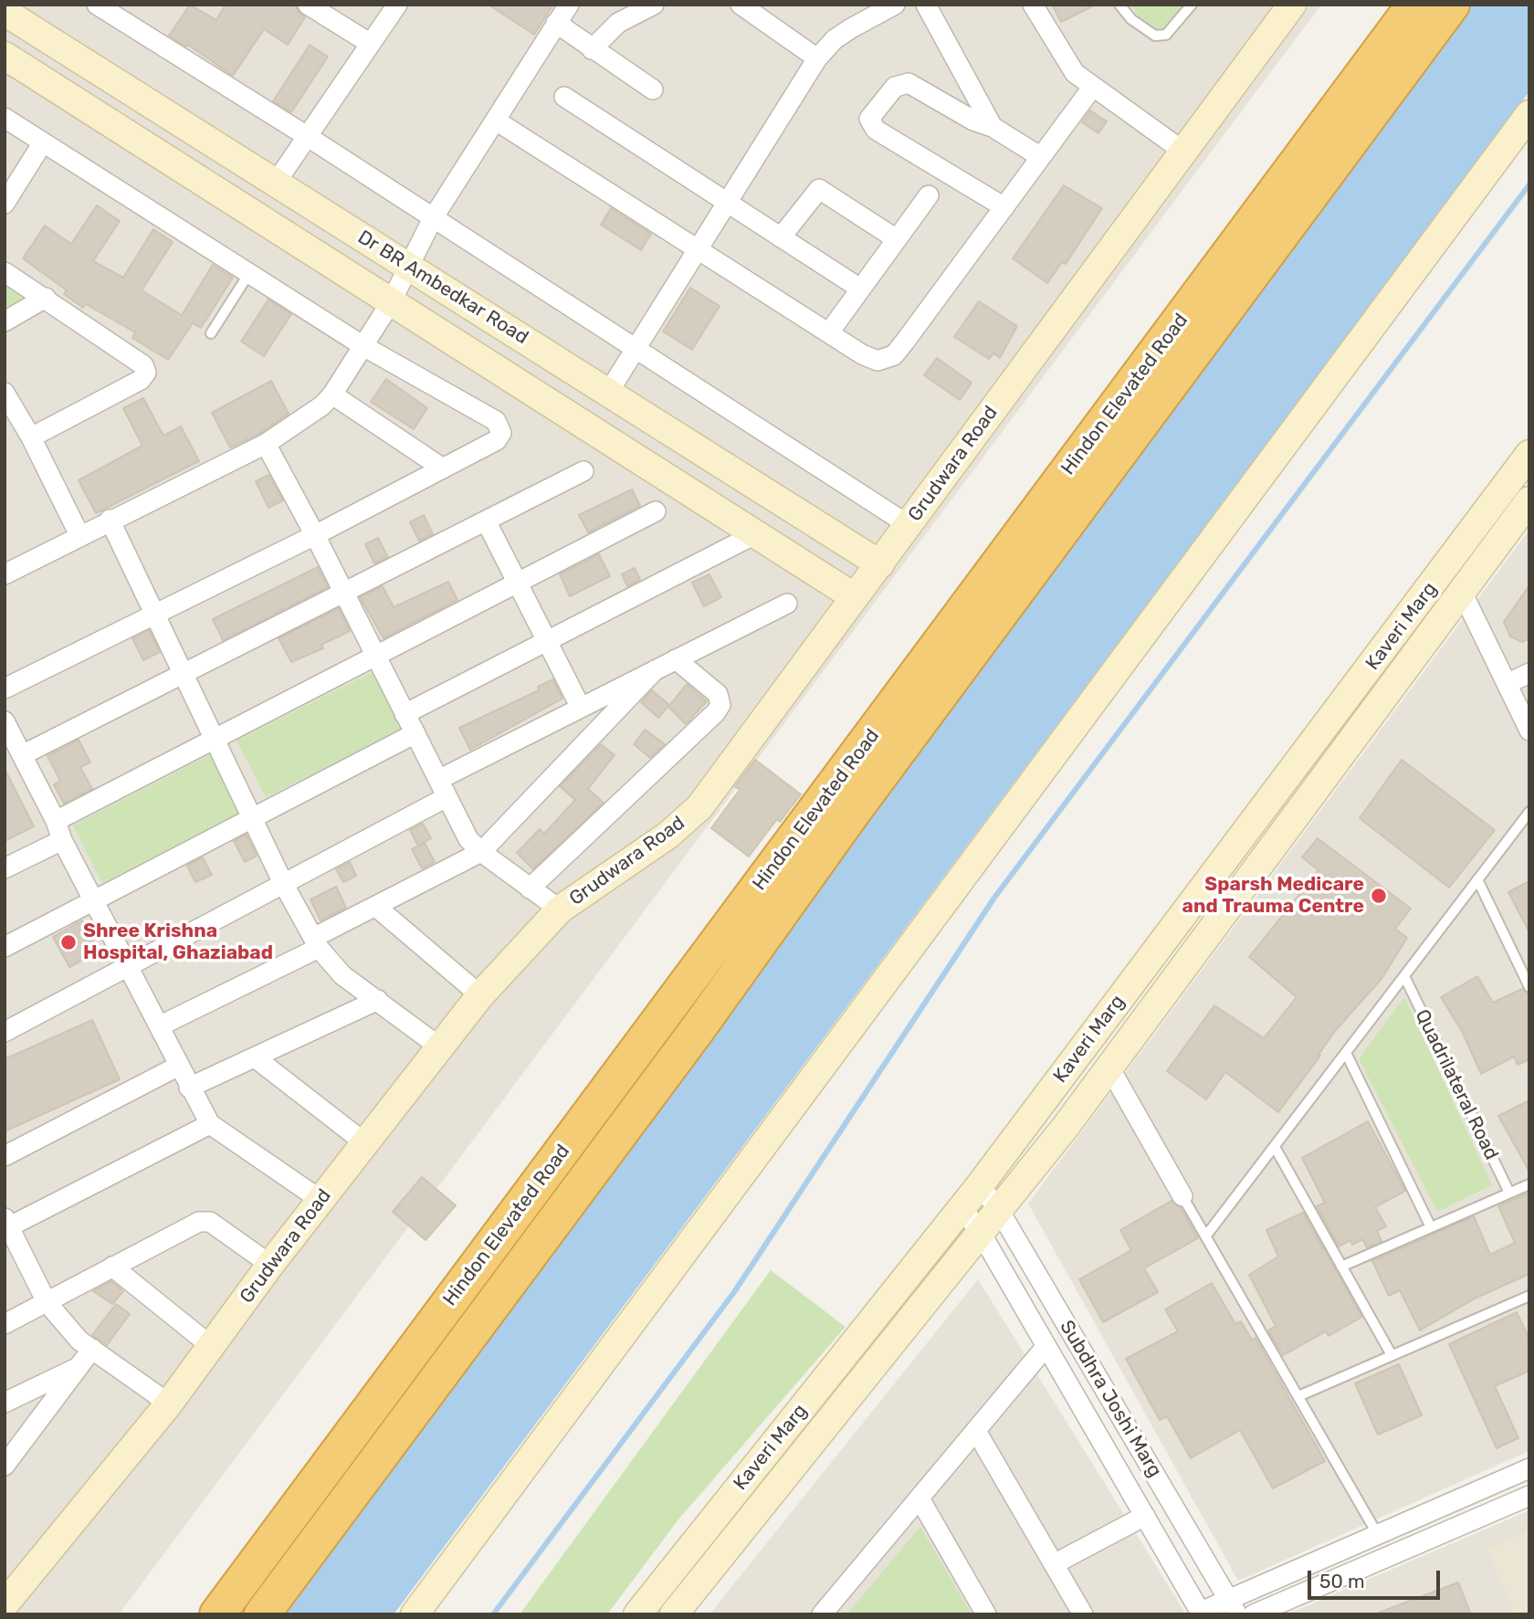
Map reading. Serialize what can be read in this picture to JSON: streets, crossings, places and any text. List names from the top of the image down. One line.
{"streets":{"highway":["Hindon Elevated Road"],"street":["Dr BR Ambedkar Road","Grudwara Road","Kaveri Marg","Subdhra Joshi Marg"],"lane":["Quadrilateral Road"]},"crossings":[["Dr BR Ambedkar Road","Grudwara Road"],["Kaveri Marg","Subdhra Joshi Marg"]],"places":["Sparsh Medicare and Trauma Centre","Shree Krishna Hospital, Ghaziabad"],"scale_bar":"50 m"}
